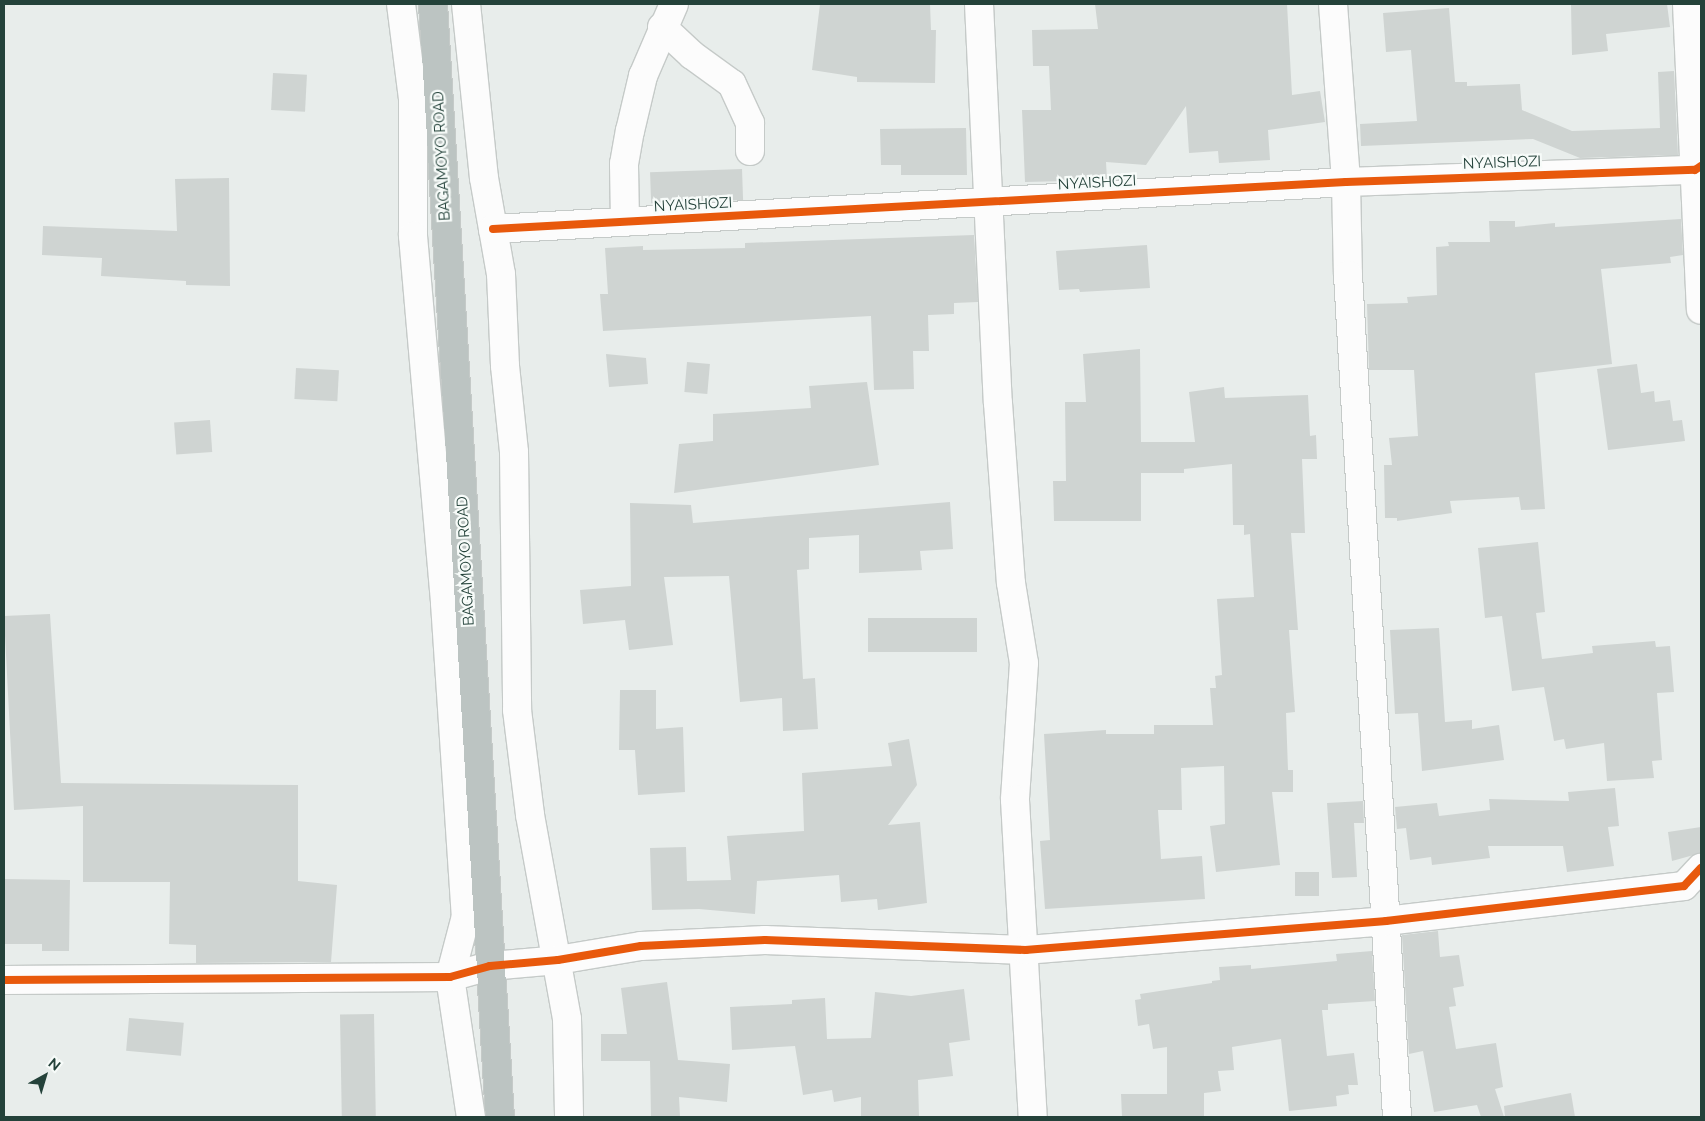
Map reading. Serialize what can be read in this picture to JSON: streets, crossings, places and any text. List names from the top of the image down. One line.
{"streets":{"highway":["BAGAMOYO ROAD"],"street":["NYAISHOZI"]},"north":"top right"}
